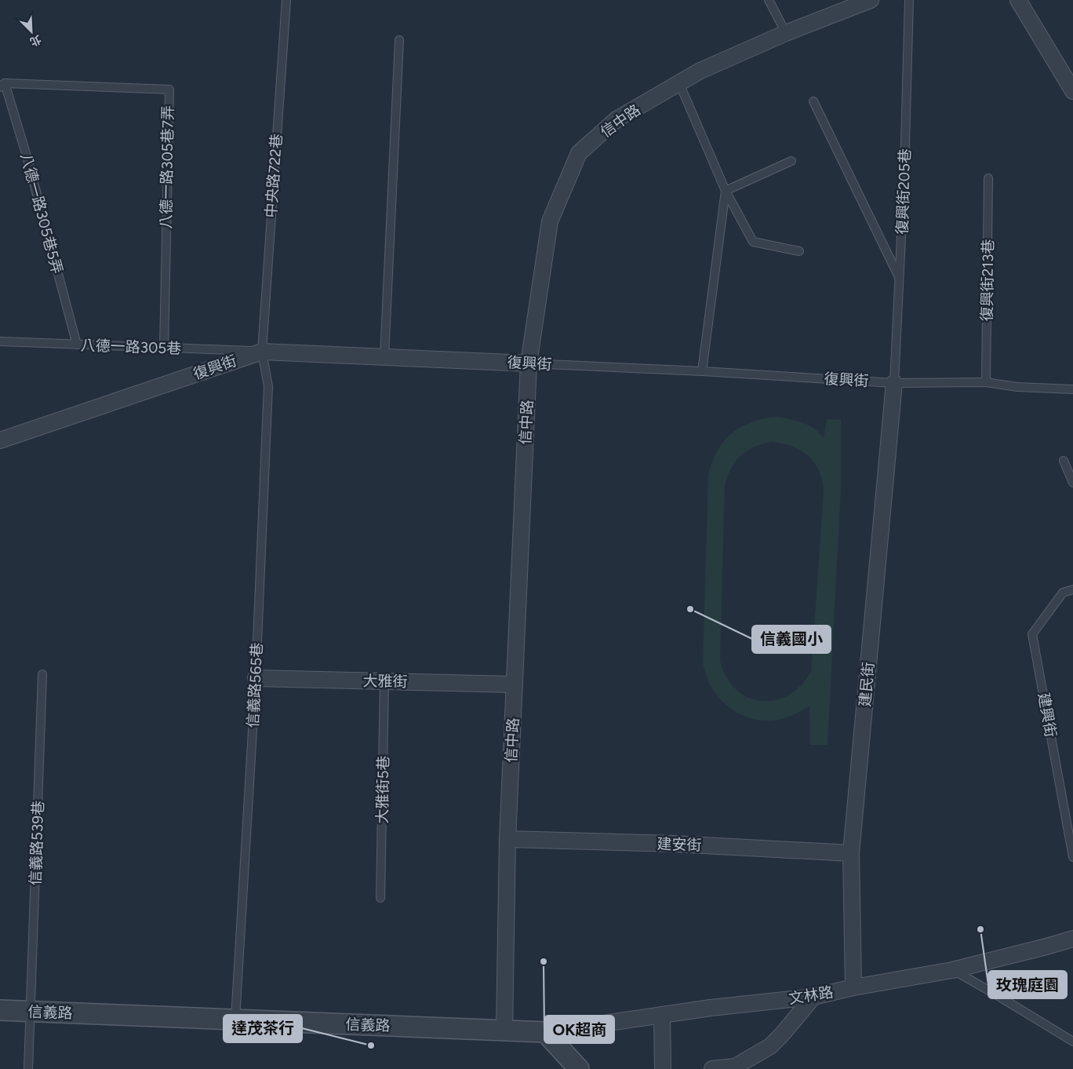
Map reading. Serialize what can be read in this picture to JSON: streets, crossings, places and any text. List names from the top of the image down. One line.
{"streets":{"street":["信中路","復興街","大雅街","建民街","建安街","文林路","信義路"],"lane":["八德一路305巷7弄","中央路722巷","復興街205巷","八德一路305巷5弄","復興街213巷","八德一路305巷","信義路565巷","建興街","大雅街5巷","信義路539巷"]},"crossings":[["信中路","復興街"],["信中路","大雅街"],["信中路","建安街"],["信中路","信義路"],["八德一路305巷7弄","八德一路305巷5弄"],["八德一路305巷7弄","八德一路305巷"],["中央路722巷","八德一路305巷"],["中央路722巷","復興街"],["中央路722巷","信義路565巷"],["復興街205巷","復興街"],["復興街205巷","建民街"],["八德一路305巷5弄","八德一路305巷"],["復興街213巷","復興街"],["八德一路305巷","復興街"],["八德一路305巷","信義路565巷"],["復興街","建民街"],["復興街","信義路565巷"],["大雅街","信義路565巷"],["大雅街","大雅街5巷"],["建民街","建安街"],["建民街","文林路"],["信義路565巷","信義路"],["信義路539巷","信義路"],["文林路","信義路"]],"places":["信義國小","玫瑰庭園","OK超商","達茂茶行"],"north":"bottom right"}
